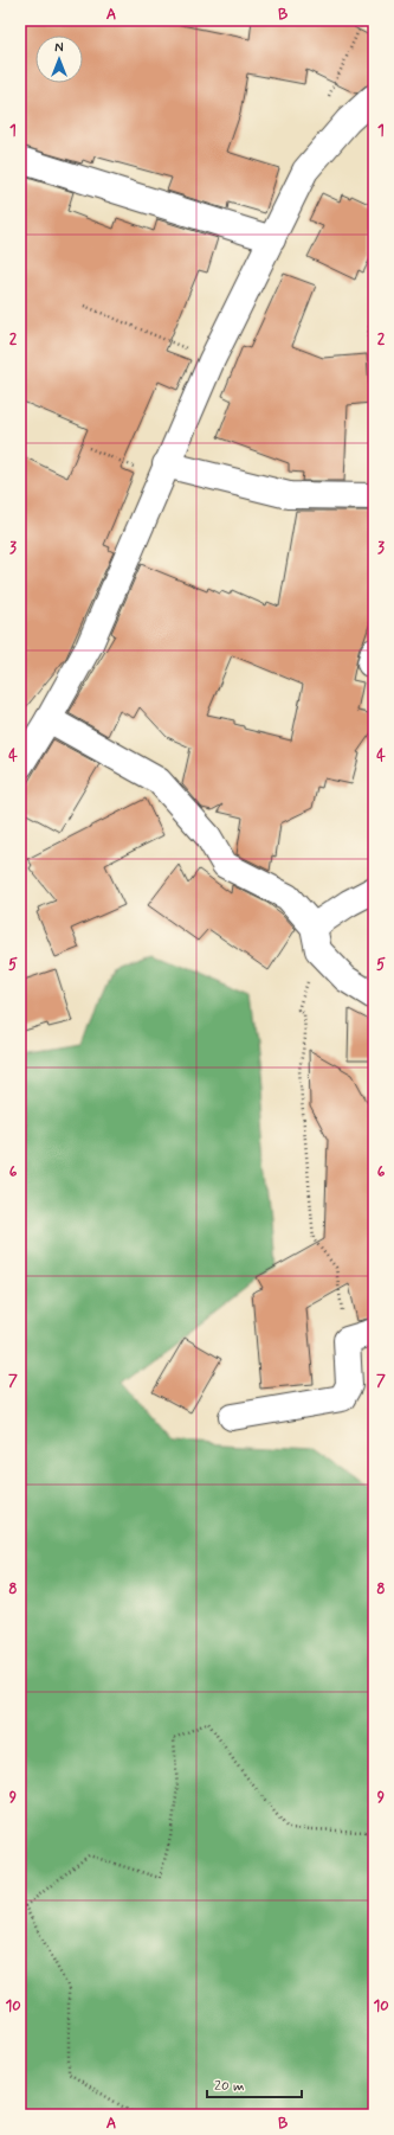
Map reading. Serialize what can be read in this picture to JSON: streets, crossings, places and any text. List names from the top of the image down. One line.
{"scale_bar":"20 m","north":"top","grid":{"columns":["A","B"],"rows":["1","2","3","4","5","6","7","8","9","10"]}}
